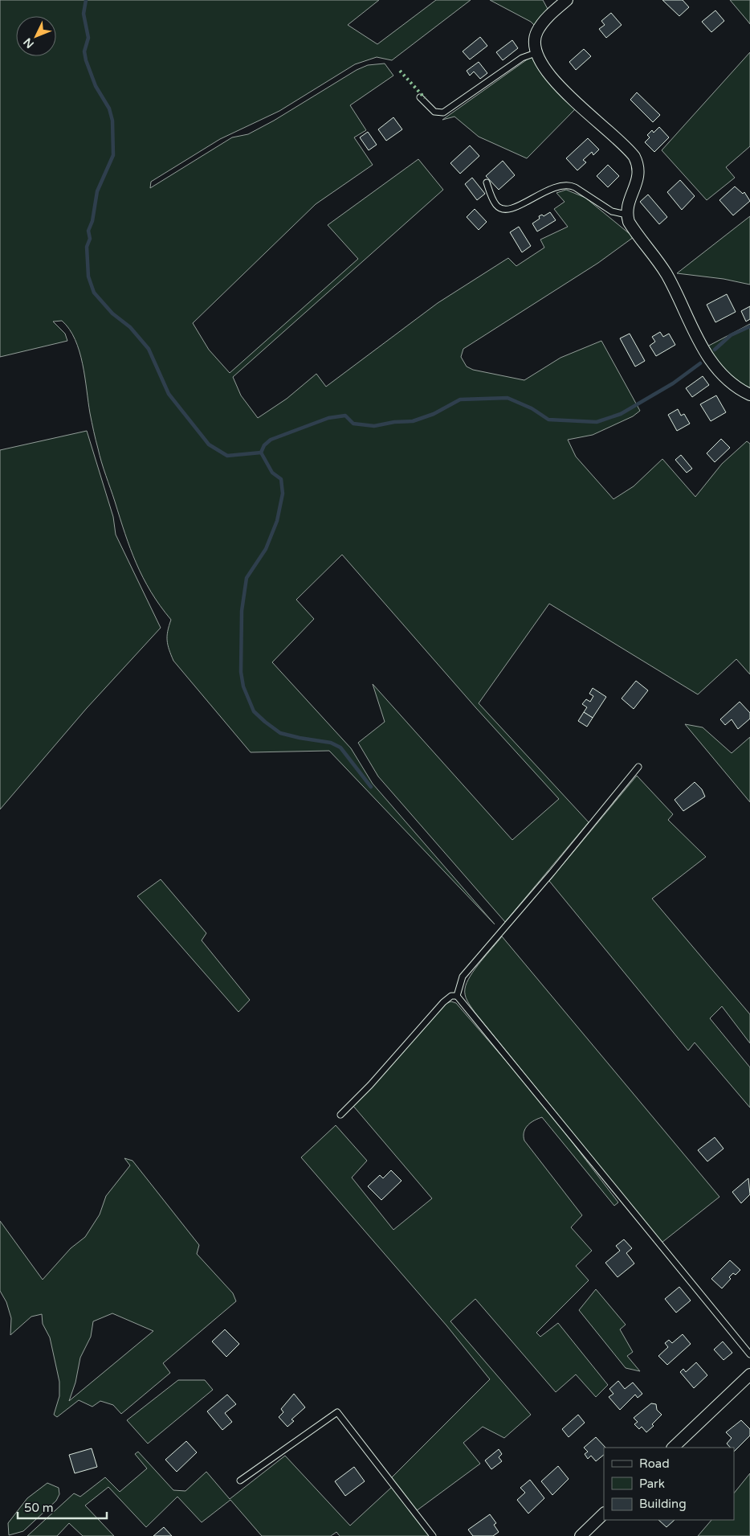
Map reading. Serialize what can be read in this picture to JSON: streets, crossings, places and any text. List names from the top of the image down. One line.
{"legend":["Road","Park","Building"],"scale_bar":"50 m","north":"bottom left"}
